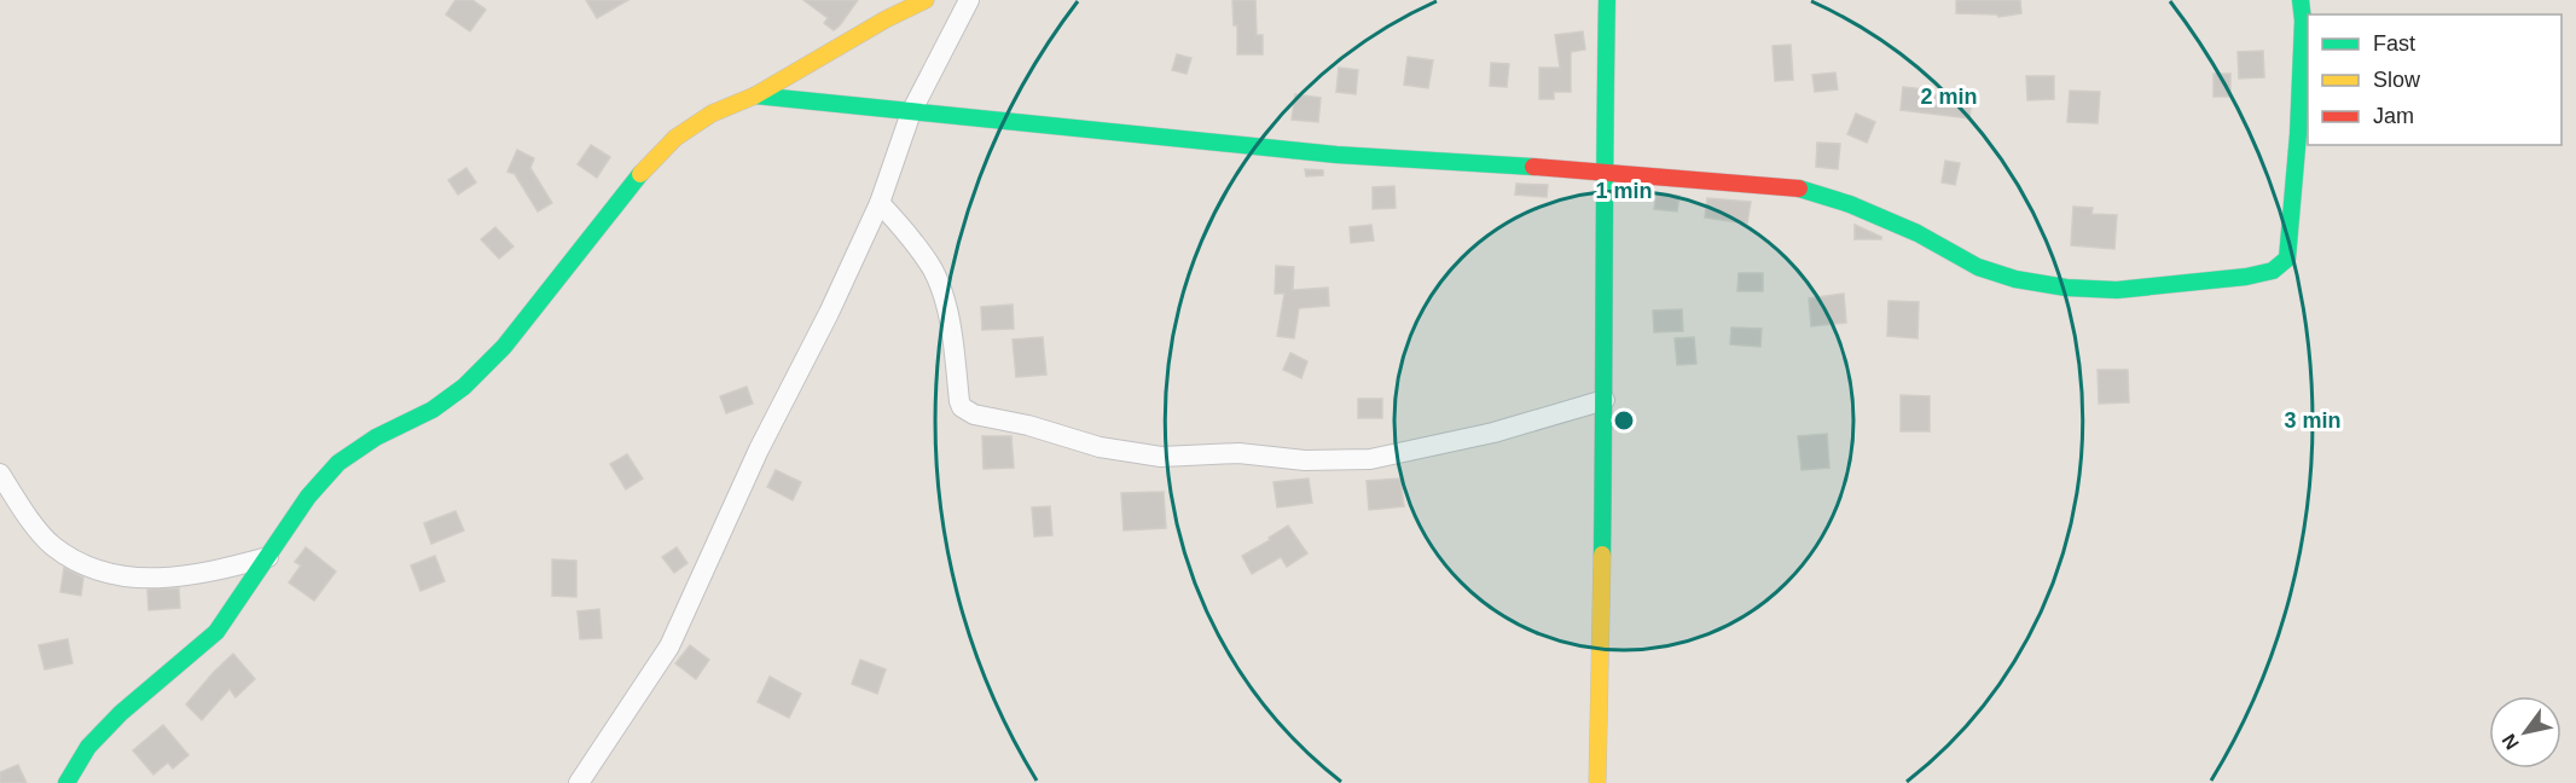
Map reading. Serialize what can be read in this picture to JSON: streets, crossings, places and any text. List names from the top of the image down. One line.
{"legend":["Fast","Slow","Jam"],"north":"bottom left","rings":["2 min","1 min","3 min"]}
